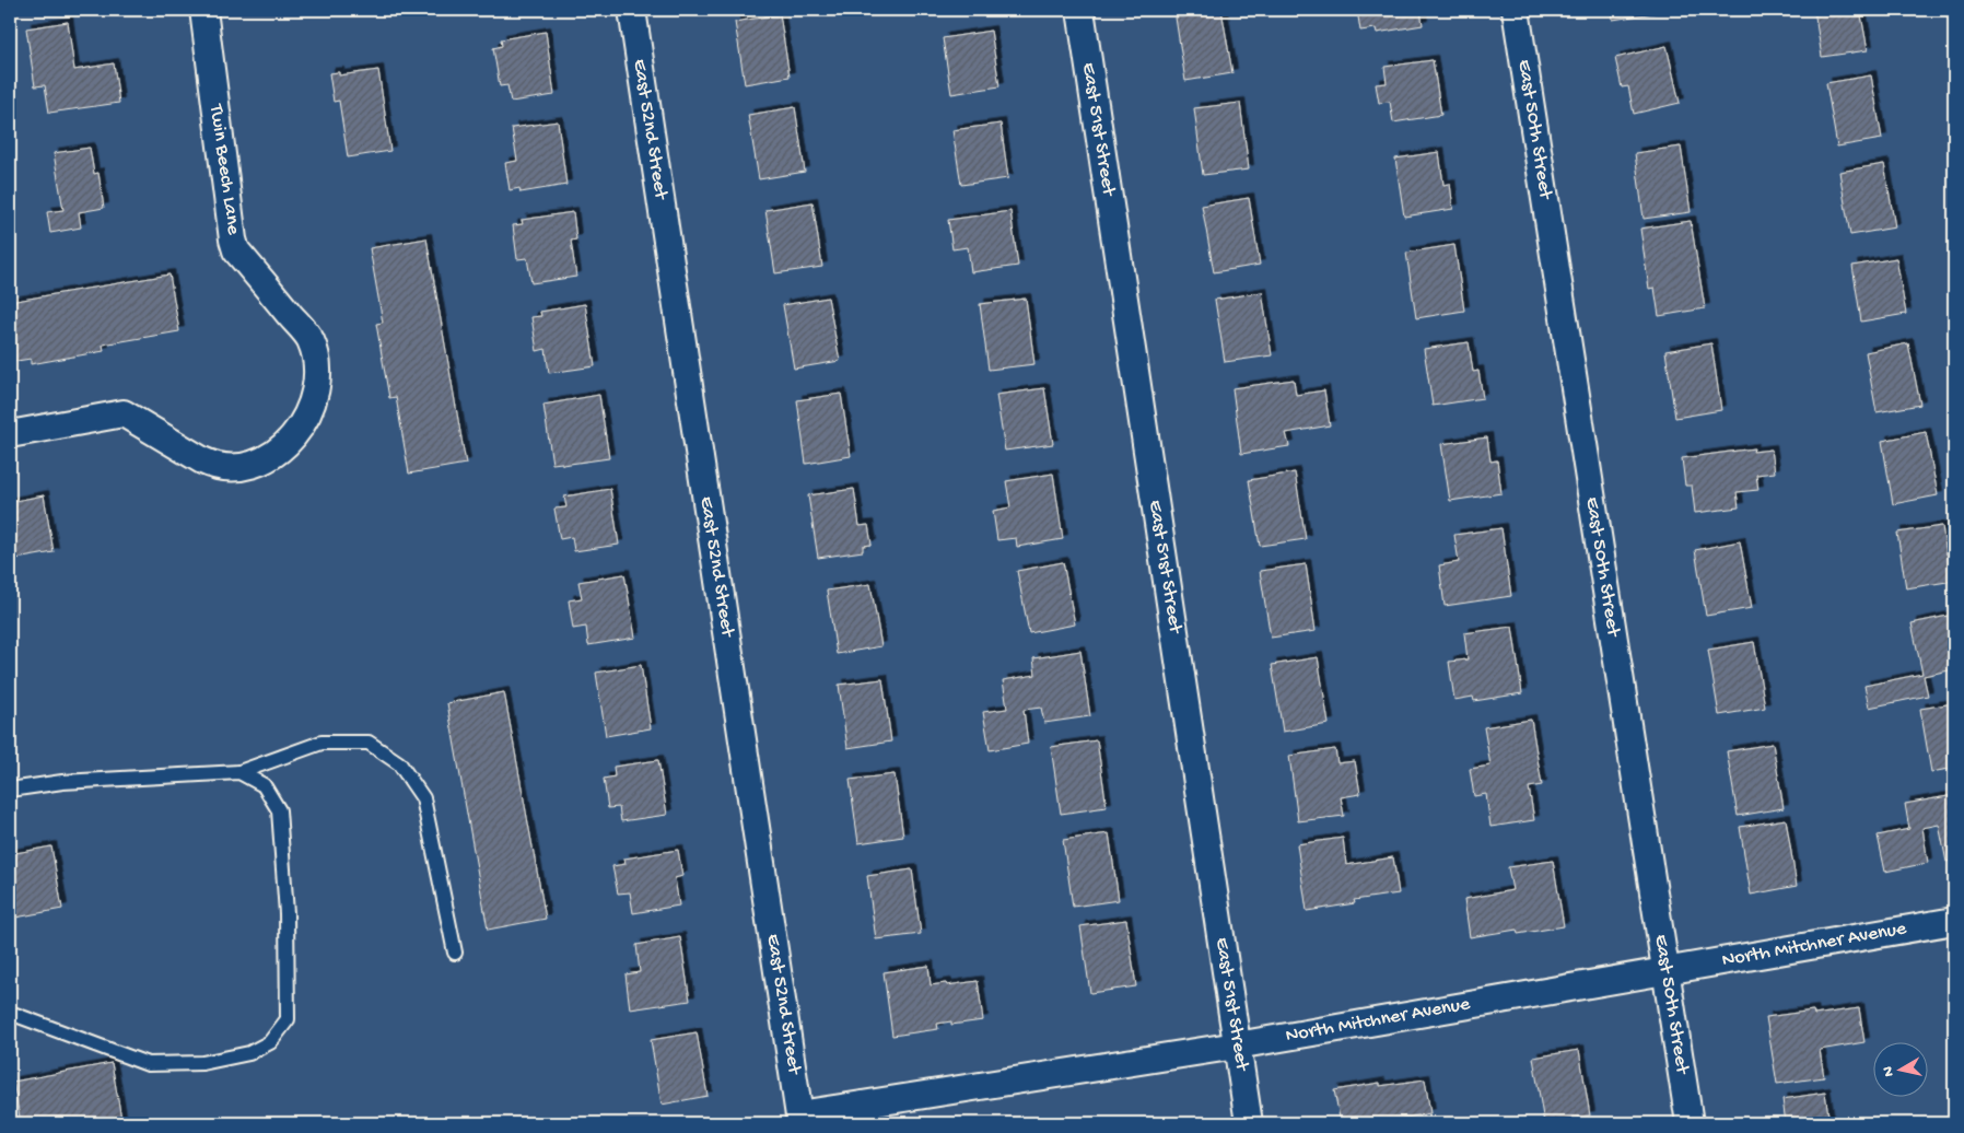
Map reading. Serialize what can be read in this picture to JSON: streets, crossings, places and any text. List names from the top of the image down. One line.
{"streets":{"street":["East 52nd Street","East 51st Street","East 50th Street","Twin Beech Lane","North Mitchner Avenue"]},"crossings":[["East 52nd Street","North Mitchner Avenue"],["East 51st Street","North Mitchner Avenue"],["East 50th Street","North Mitchner Avenue"]],"north":"left"}
